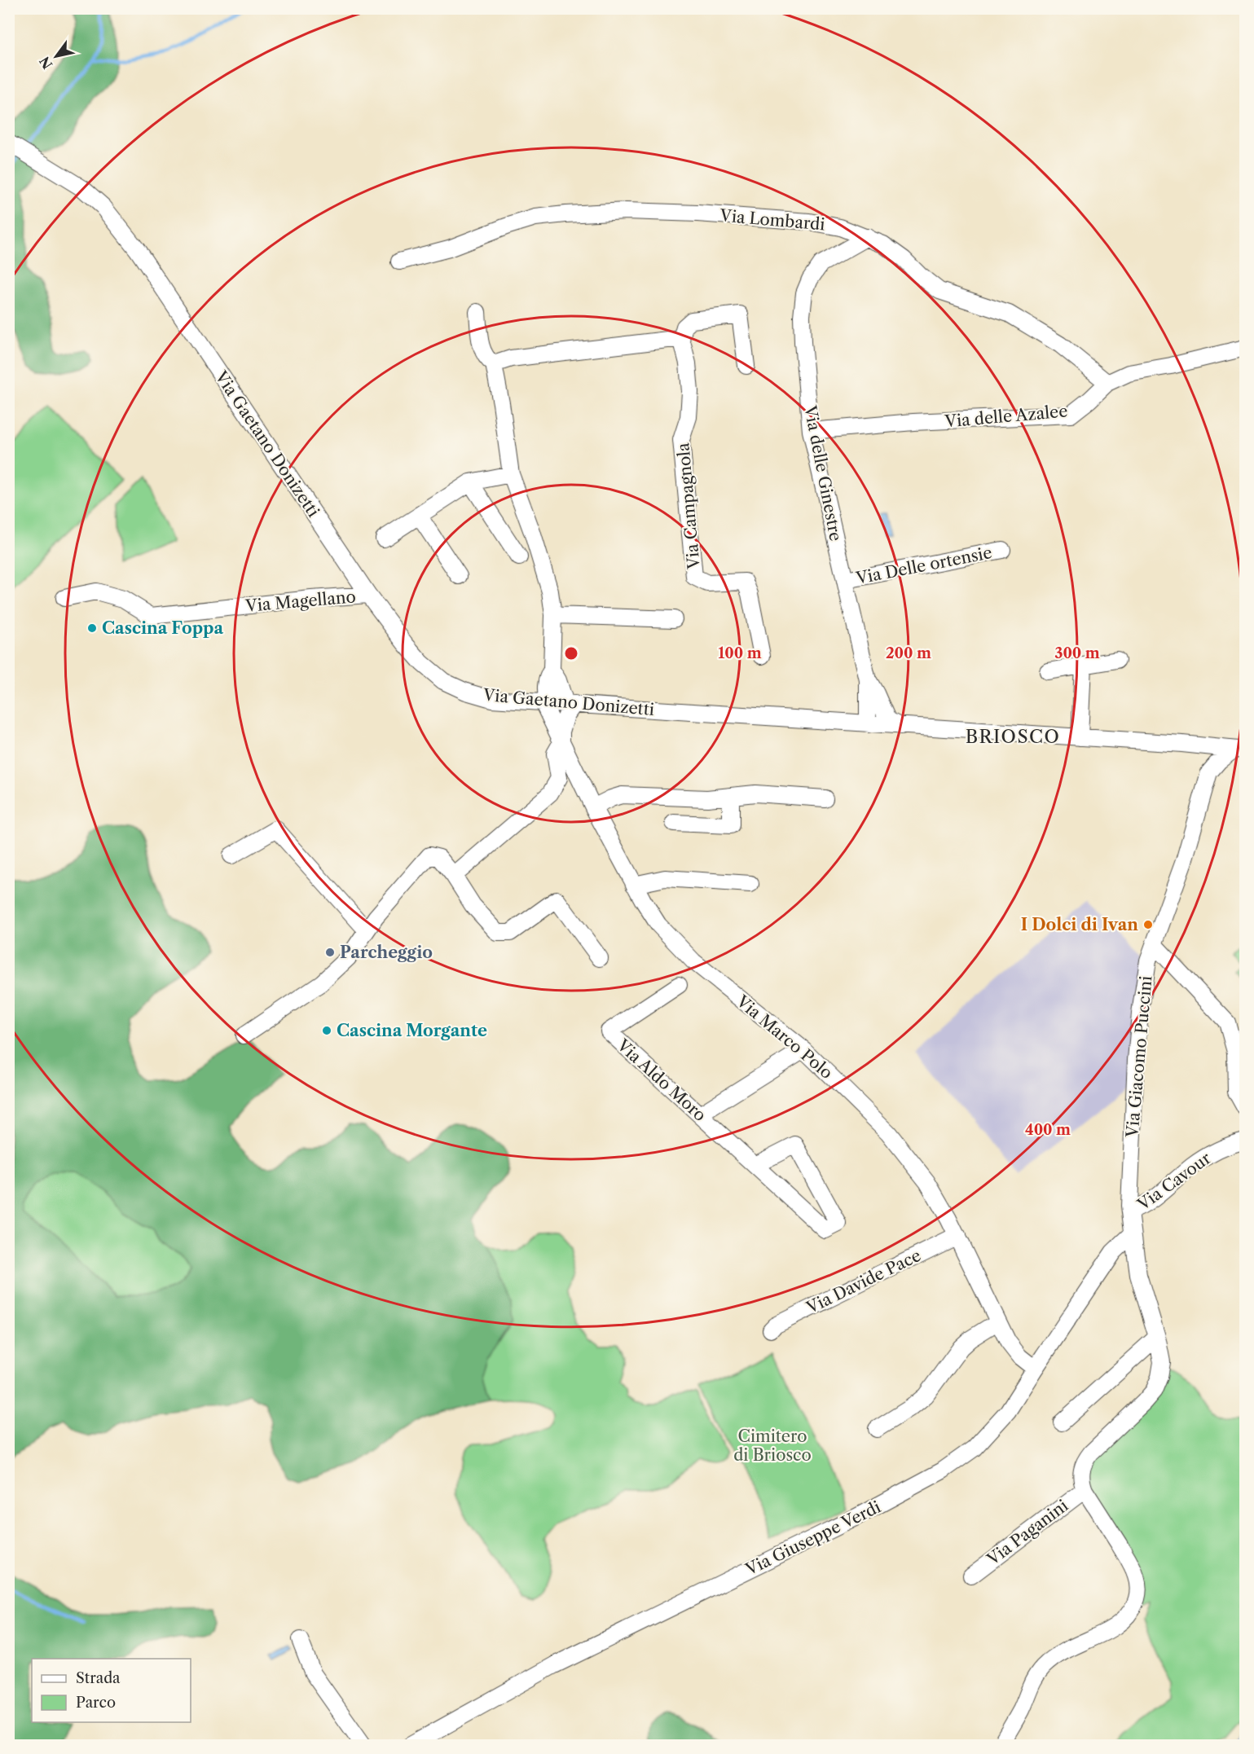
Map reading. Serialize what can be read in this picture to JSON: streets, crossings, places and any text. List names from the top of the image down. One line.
{"streets":{"street":["Via Lombardi","Via delle Azalee","Via Gaetano Donizetti","Via delle Ginestre","Via Campagnola","Via Delle ortensie","Via Magellano","Via Marco Polo","Via Giacomo Puccini","Via Aldo Moro","Via Cavour","Via Davide Pace","Via Paganini","Via Giuseppe Verdi"]},"crossings":[["Via Lombardi","Via delle Azalee"],["Via Lombardi","Via delle Ginestre"],["Via delle Azalee","Via delle Ginestre"],["Via Gaetano Donizetti","Via delle Ginestre"],["Via Gaetano Donizetti","Via Magellano"],["Via Gaetano Donizetti","Via Marco Polo"],["Via Gaetano Donizetti","Via Giacomo Puccini"],["Via delle Ginestre","Via Delle ortensie"],["Via Marco Polo","Via Davide Pace"],["Via Marco Polo","Via Giuseppe Verdi"],["Via Giacomo Puccini","Via Cavour"],["Via Giacomo Puccini","Via Paganini"],["Via Giacomo Puccini","Via Giuseppe Verdi"]],"districts":["BRIOSCO"],"parks":["Cimitero di Briosco"],"places":["Cascina Foppa","I Dolci di Ivan","Parcheggio","Cascina Morgante"],"legend":["Strada","Parco"],"north":"bottom left","rings":["100 m","200 m","300 m","400 m"]}
